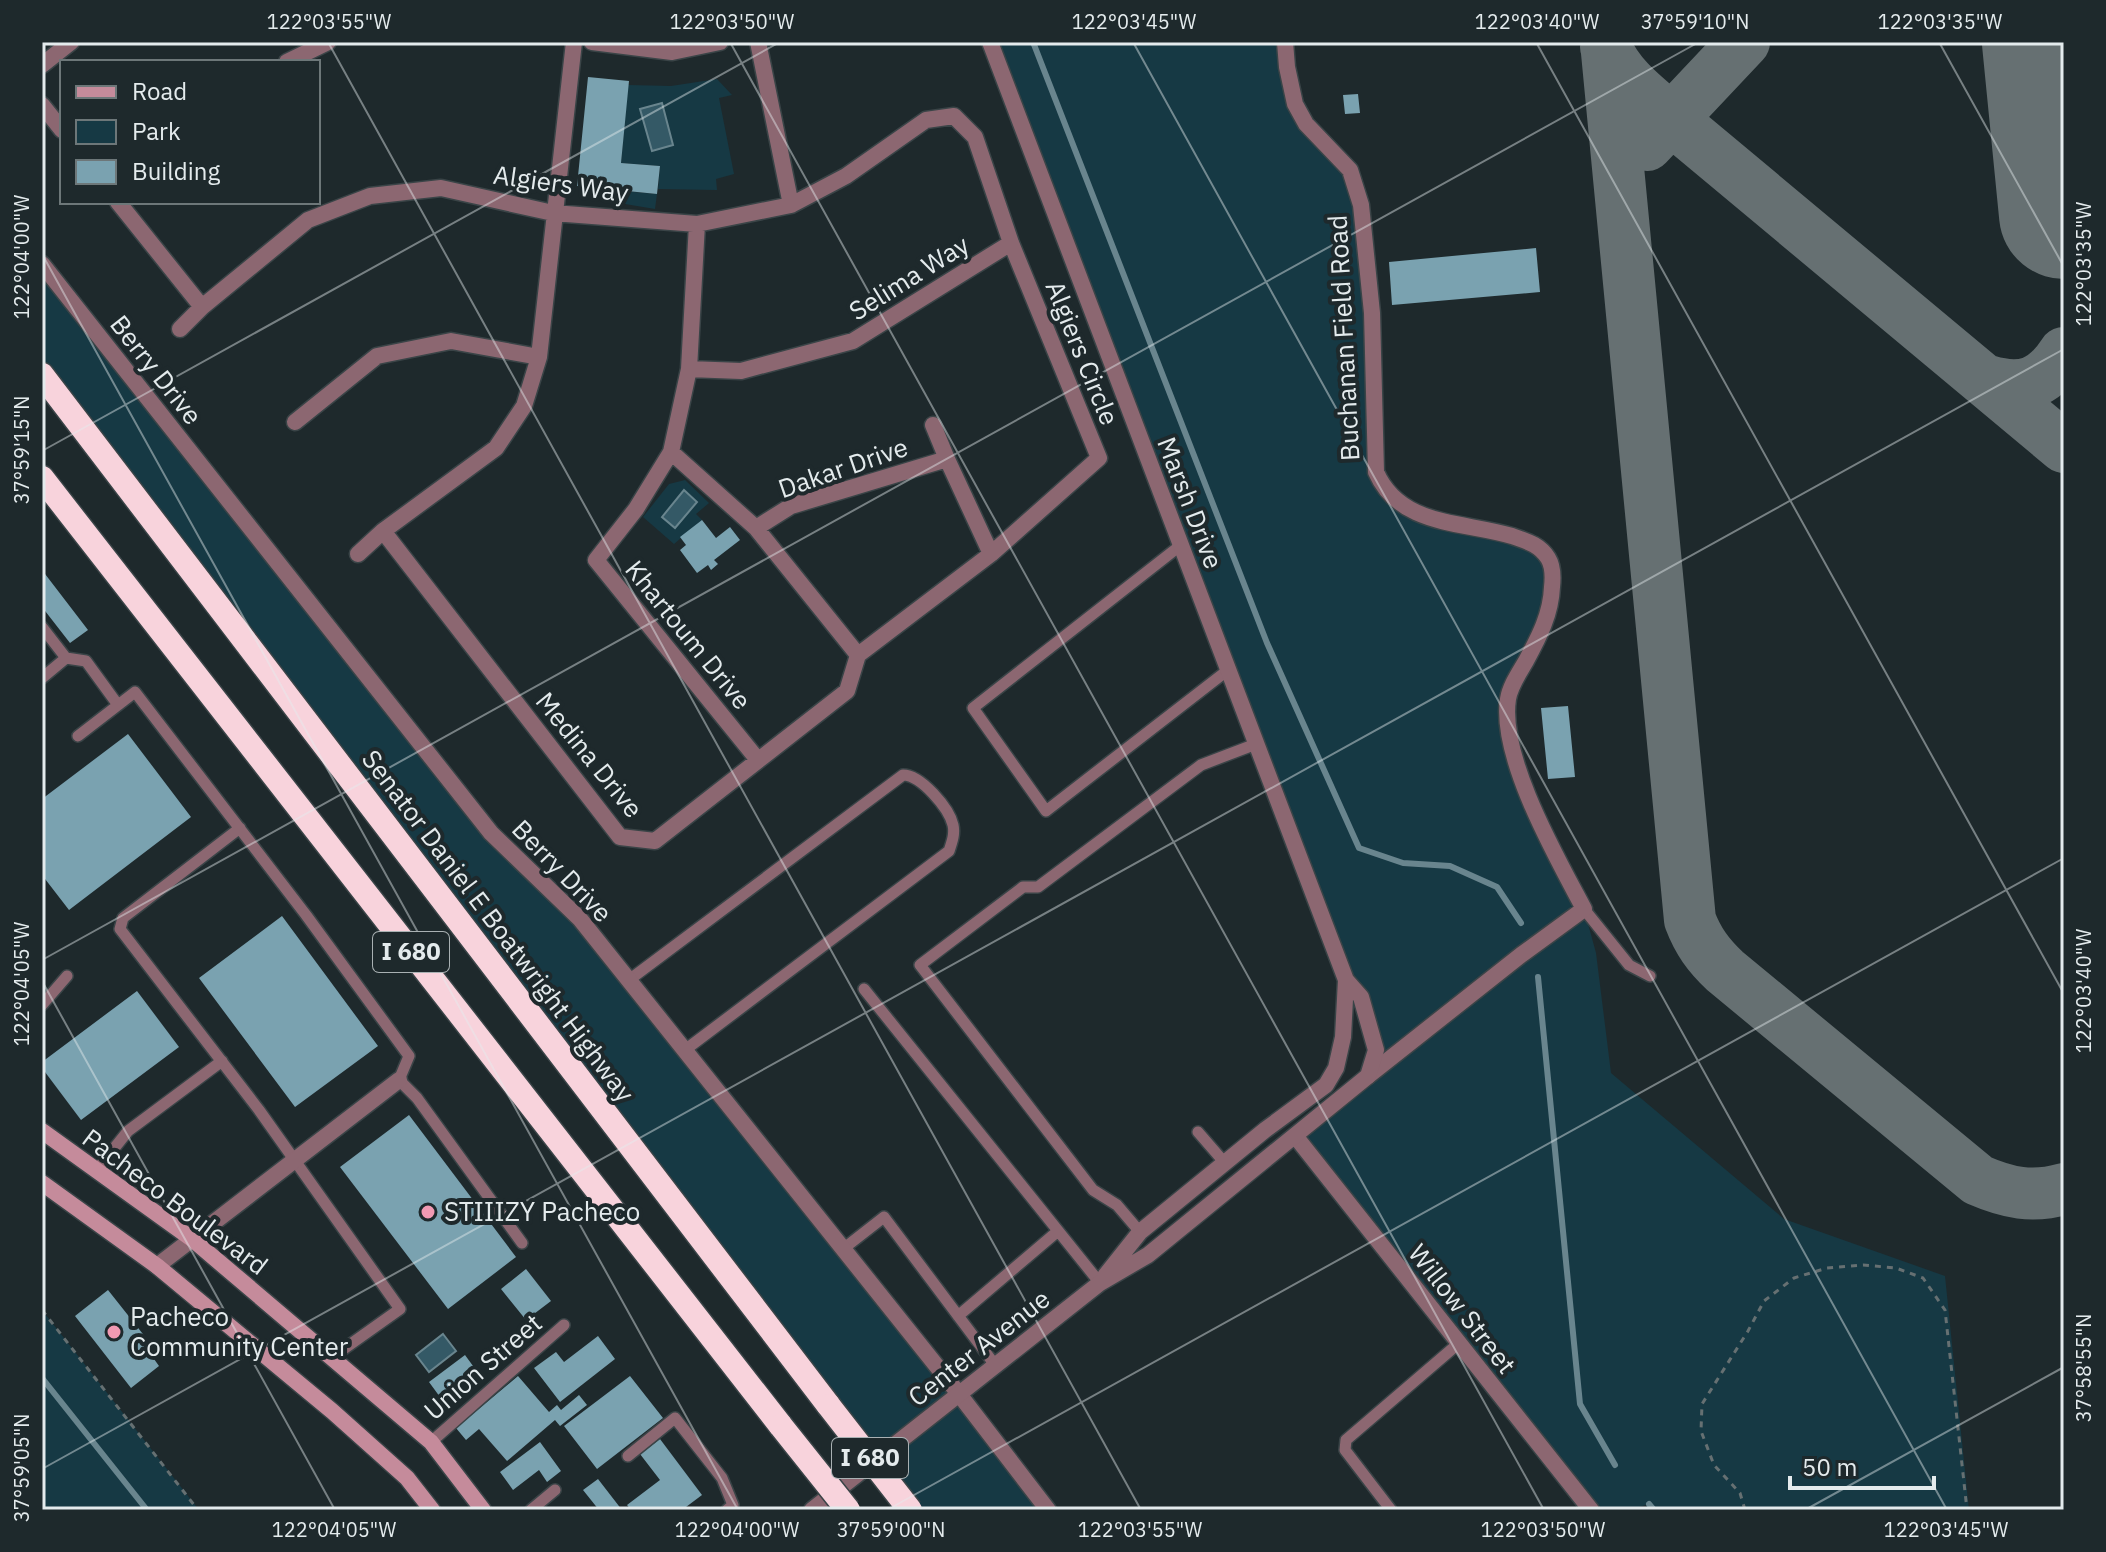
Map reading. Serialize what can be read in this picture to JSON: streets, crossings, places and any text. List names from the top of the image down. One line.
{"streets":{"highway":["Senator Daniel E Boatwright Highway","I 680"],"main road":["Pacheco Boulevard"],"street":["Algiers Way","Selima Way","Buchanan Field Road","Algiers Circle","Berry Drive","Dakar Drive","Marsh Drive","Khartoum Drive","Medina Drive","Willow Street","Center Avenue"],"lane":["Union Street"]},"crossings":[["Algiers Way","Algiers Circle"],["Algiers Way","Khartoum Drive"],["Selima Way","Algiers Circle"],["Selima Way","Khartoum Drive"],["Algiers Circle","Dakar Drive"],["Algiers Circle","Medina Drive"],["Berry Drive","Center Avenue"],["Marsh Drive","Center Avenue"],["Khartoum Drive","Medina Drive"],["Pacheco Boulevard","Union Street"],["Willow Street","Center Avenue"]],"places":["STIIIZY Pacheco","Pacheco Community Center"],"legend":["Road","Park","Building"],"scale_bar":"50 m","coordinates":["122°03'55\"W","122°03'50\"W","122°03'45\"W","122°03'40\"W","37°59'10\"N","122°03'35\"W","122°04'00\"W","37°59'15\"N","122°04'05\"W","37°58'55\"N","37°59'05\"N","37°59'00\"N"]}
